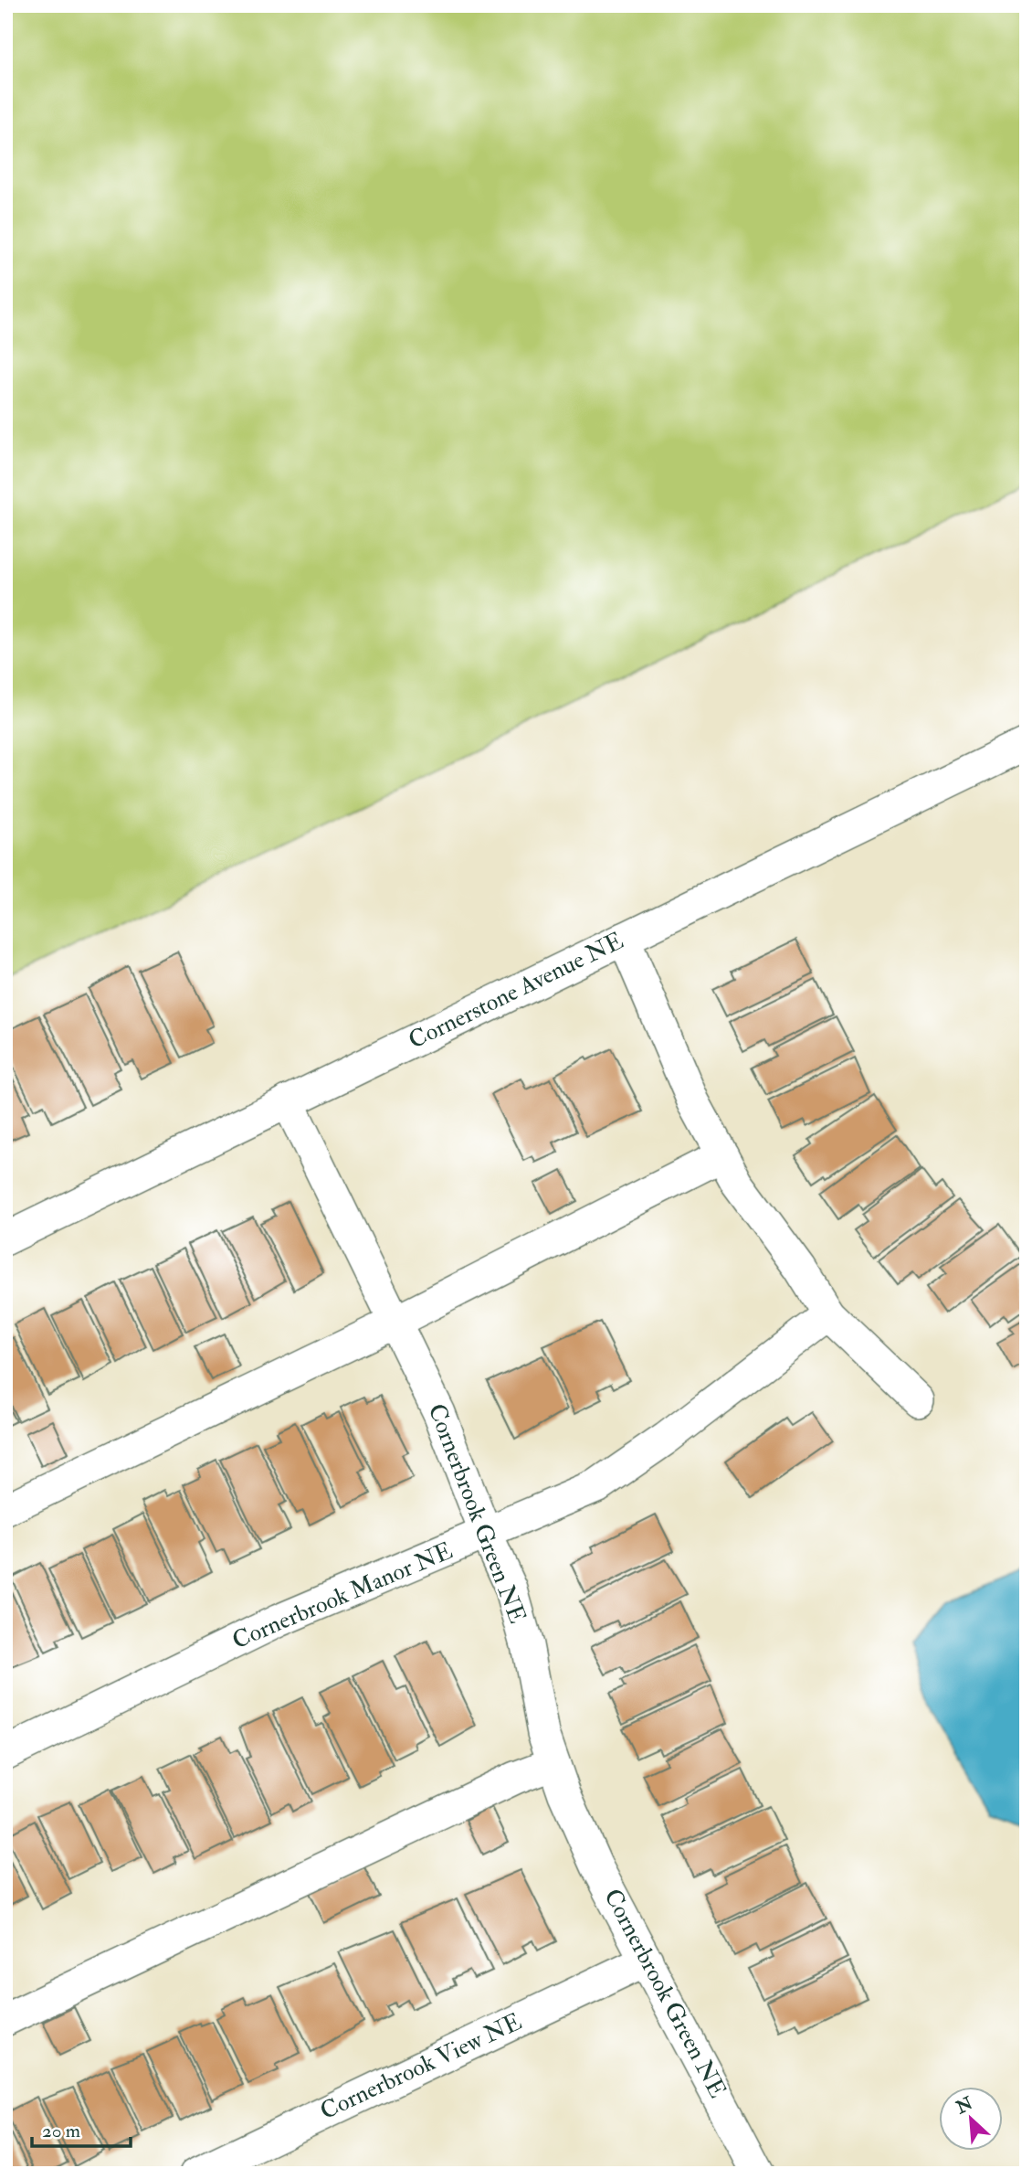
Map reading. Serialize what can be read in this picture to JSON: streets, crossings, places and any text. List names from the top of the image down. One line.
{"streets":{"street":["Cornerstone Avenue NE","Cornerbrook Green NE","Cornerbrook Manor NE","Cornerbrook View NE"]},"crossings":[["Cornerstone Avenue NE","Cornerbrook Green NE"],["Cornerbrook Green NE","Cornerbrook Manor NE"],["Cornerbrook Green NE","Cornerbrook View NE"]],"scale_bar":"20 m","north":"top left"}
